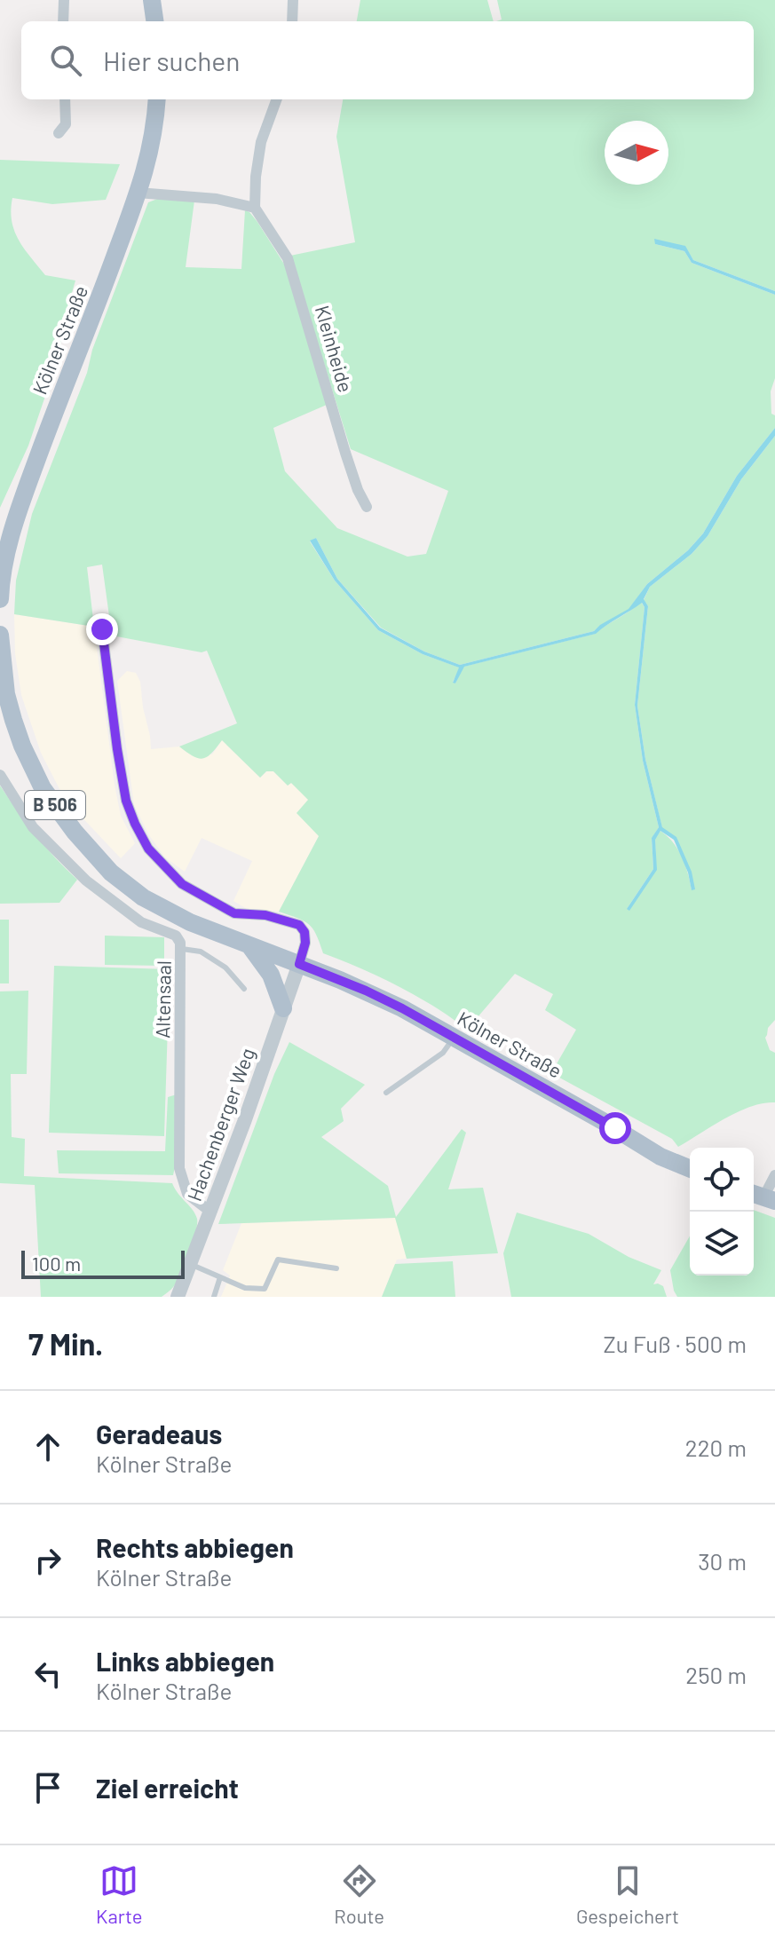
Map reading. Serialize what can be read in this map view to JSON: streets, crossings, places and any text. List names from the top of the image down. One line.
{"streets":{"main road":["Kölner Straße","B 506"],"street":["Kleinheide","Altensaal","Hachenberger Weg"]},"crossings":[["Kölner Straße","Hachenberger Weg"],["Altensaal","Hachenberger Weg"]],"scale_bar":"100 m","north":"right","page":{"search":"Hier suchen","scale":"100 m","heading":["7 Min.","Zu Fuß · 500 m"],"list":[["Geradeaus","Kölner Straße","220 m"],["Rechts abbiegen","Kölner Straße","30 m"],["Links abbiegen","Kölner Straße","250 m"],"Ziel erreicht"],"nav":["Karte","Route","Gespeichert"]}}
